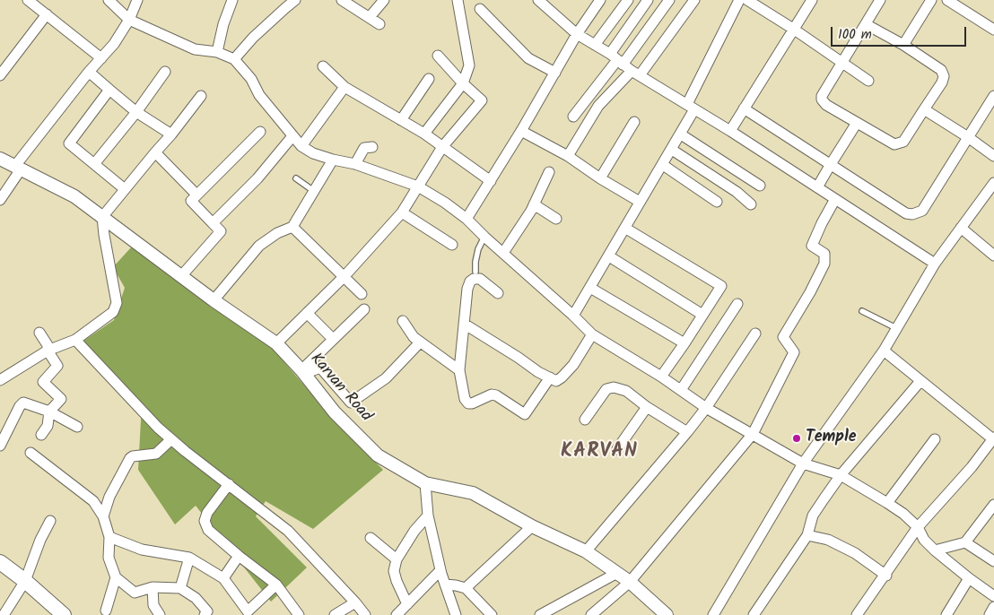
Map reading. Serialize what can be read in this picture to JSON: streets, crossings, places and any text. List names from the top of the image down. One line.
{"streets":{"street":["Karvan Road"]},"districts":["KARVAN"],"places":["Temple"],"scale_bar":"100 m"}
